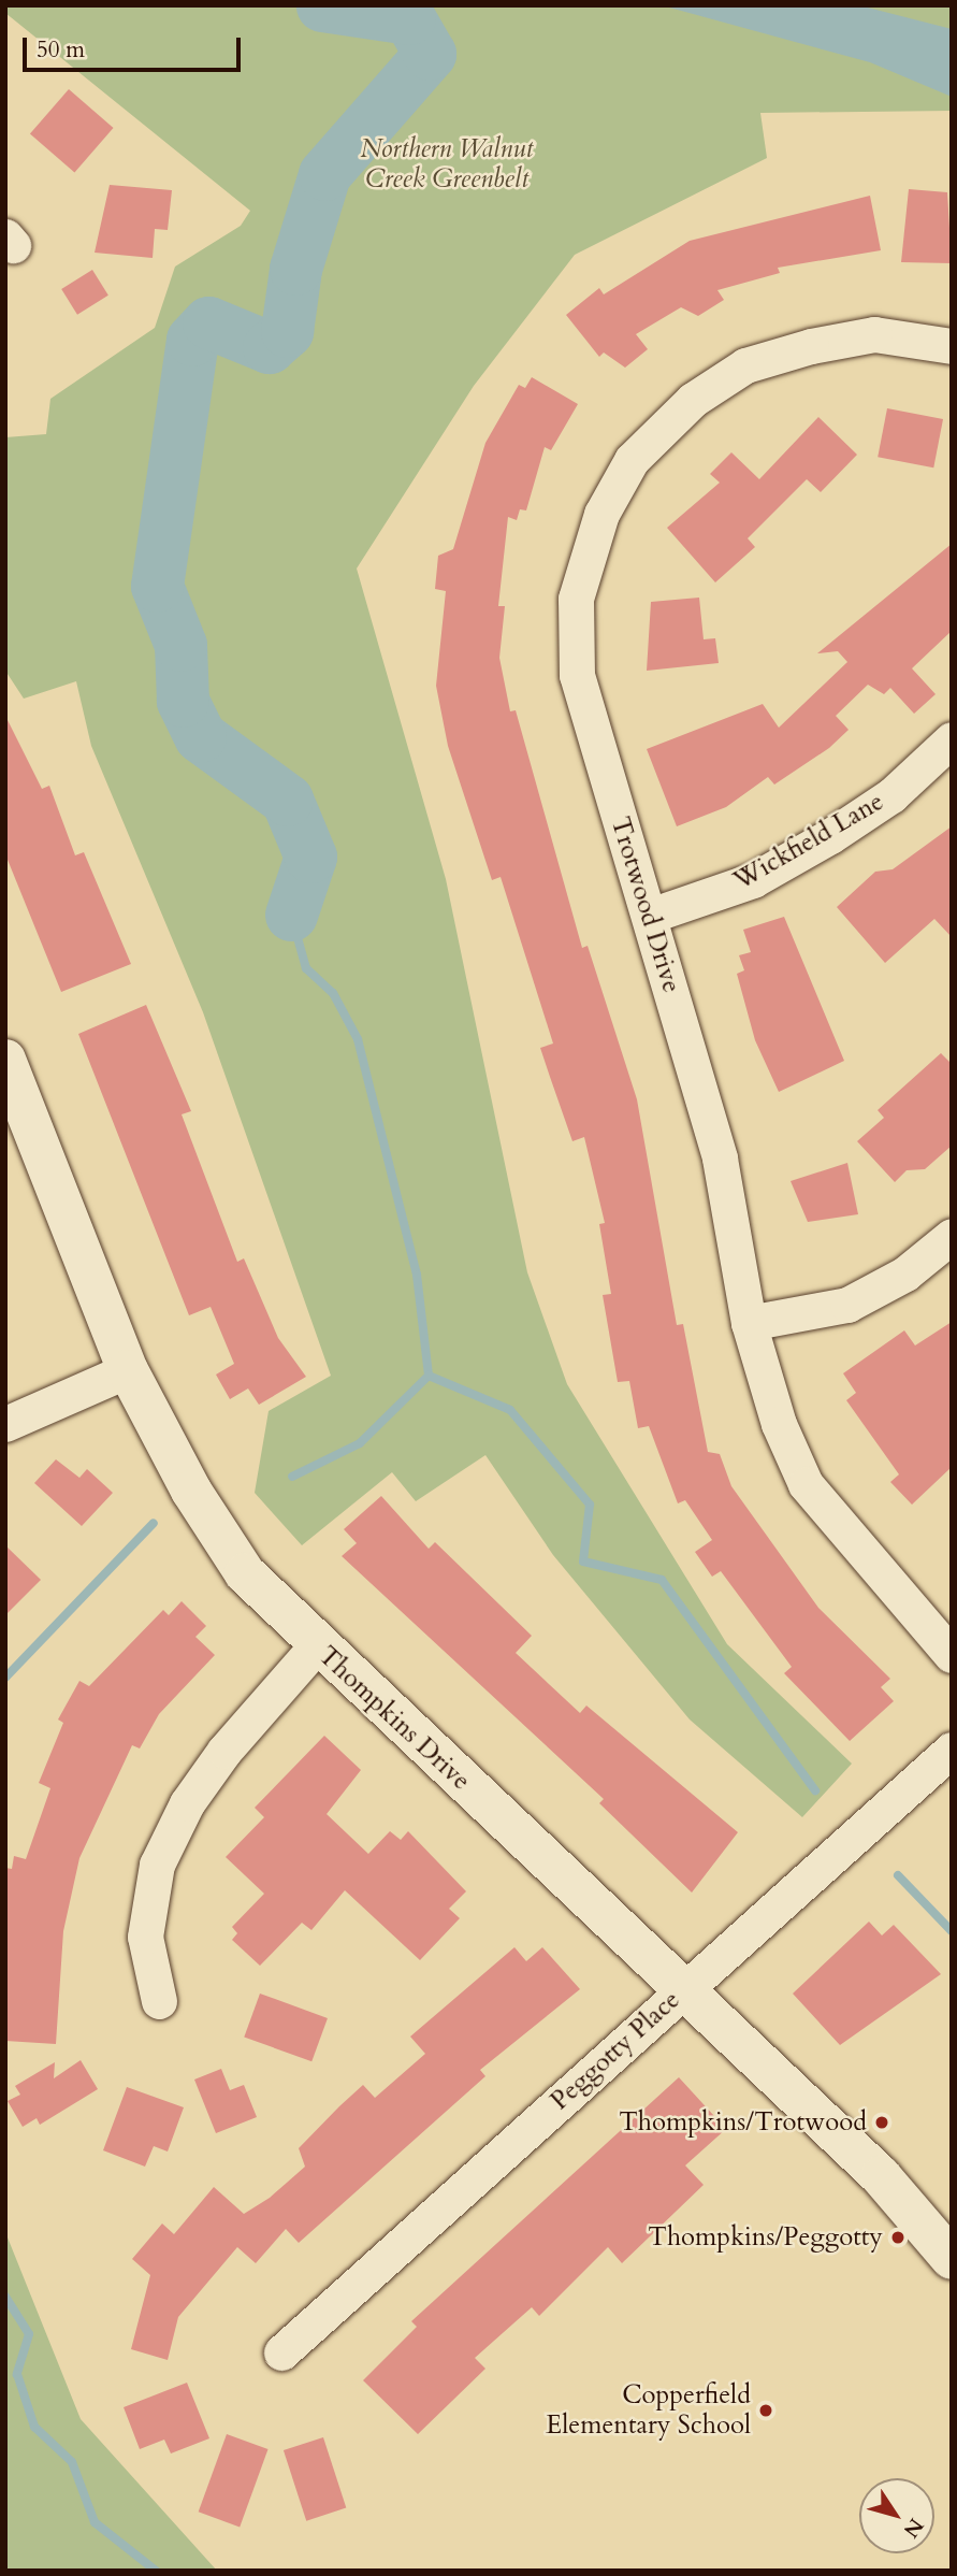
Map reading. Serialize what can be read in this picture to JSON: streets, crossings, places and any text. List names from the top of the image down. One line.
{"streets":{"street":["Wickfield Lane","Trotwood Drive","Thompkins Drive","Peggotty Place"]},"crossings":[["Wickfield Lane","Trotwood Drive"],["Thompkins Drive","Peggotty Place"]],"parks":["Northern Walnut Creek Greenbelt"],"places":["Thompkins/Trotwood","Thompkins/Peggotty","Copperfield Elementary School"],"scale_bar":"50 m","north":"bottom right"}
